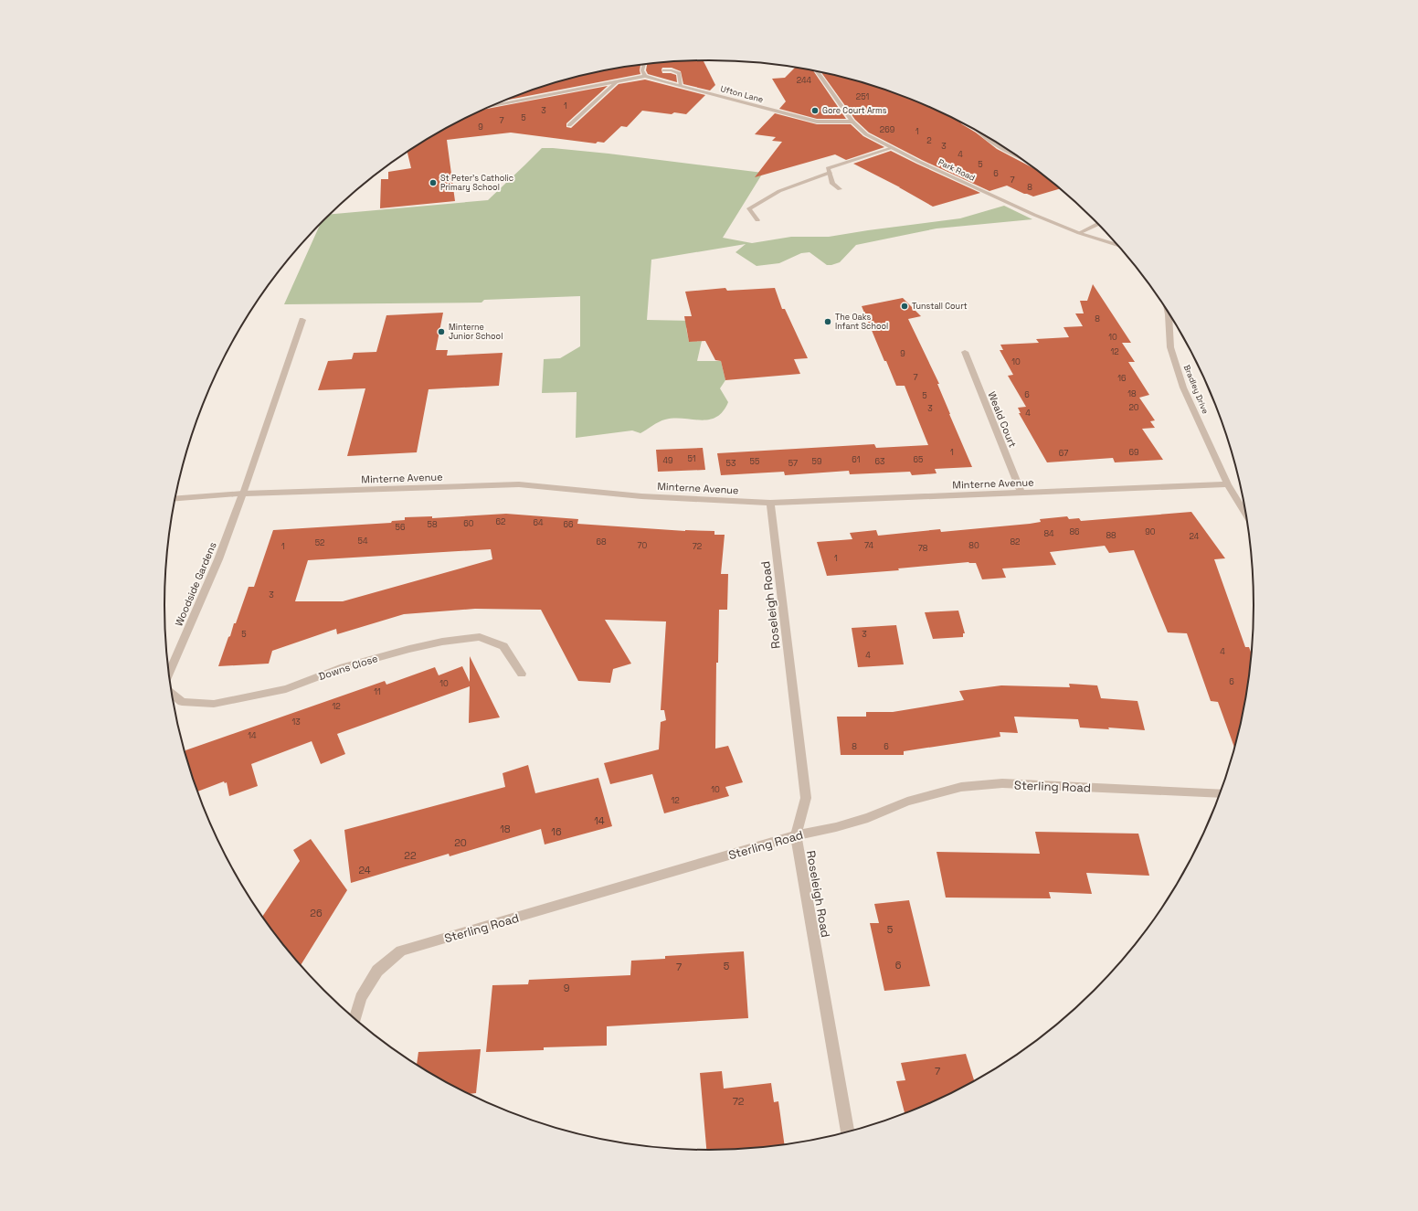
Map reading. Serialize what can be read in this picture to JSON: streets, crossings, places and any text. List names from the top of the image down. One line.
{"streets":{"street":["Ufton Lane","Park Road","Bradley Drive","Weald Court","Minterne Avenue","Woodside Gardens","Roseleigh Road","Downs Close","Sterling Road"]},"crossings":[["Ufton Lane","Park Road"],["Bradley Drive","Minterne Avenue"],["Weald Court","Minterne Avenue"],["Minterne Avenue","Woodside Gardens"],["Minterne Avenue","Roseleigh Road"],["Roseleigh Road","Sterling Road"]],"places":["Gore Court Arms","St Peter's Catholic Primary School","Tunstall Court","The Oaks Infant School","Minterne Junior School"],"house_numbers":["244","251","1","3","5","7","9","269","1","2","3","4","5","6","7","8","8","10","12","9","10","7","16","18","6","5","20","3","4","1","69","67","51","61","65","49","55","59","63","53","57","62","64","60","58","66","56","86","90","84","88","24","54","68","82","52","70","74","80","1","72","78","1","3","5","3","4","4","6","10","11","12","13","14","8","6","10","12","14","18","16","20","22","24","26","5","6","5","7","9","7","72"]}
